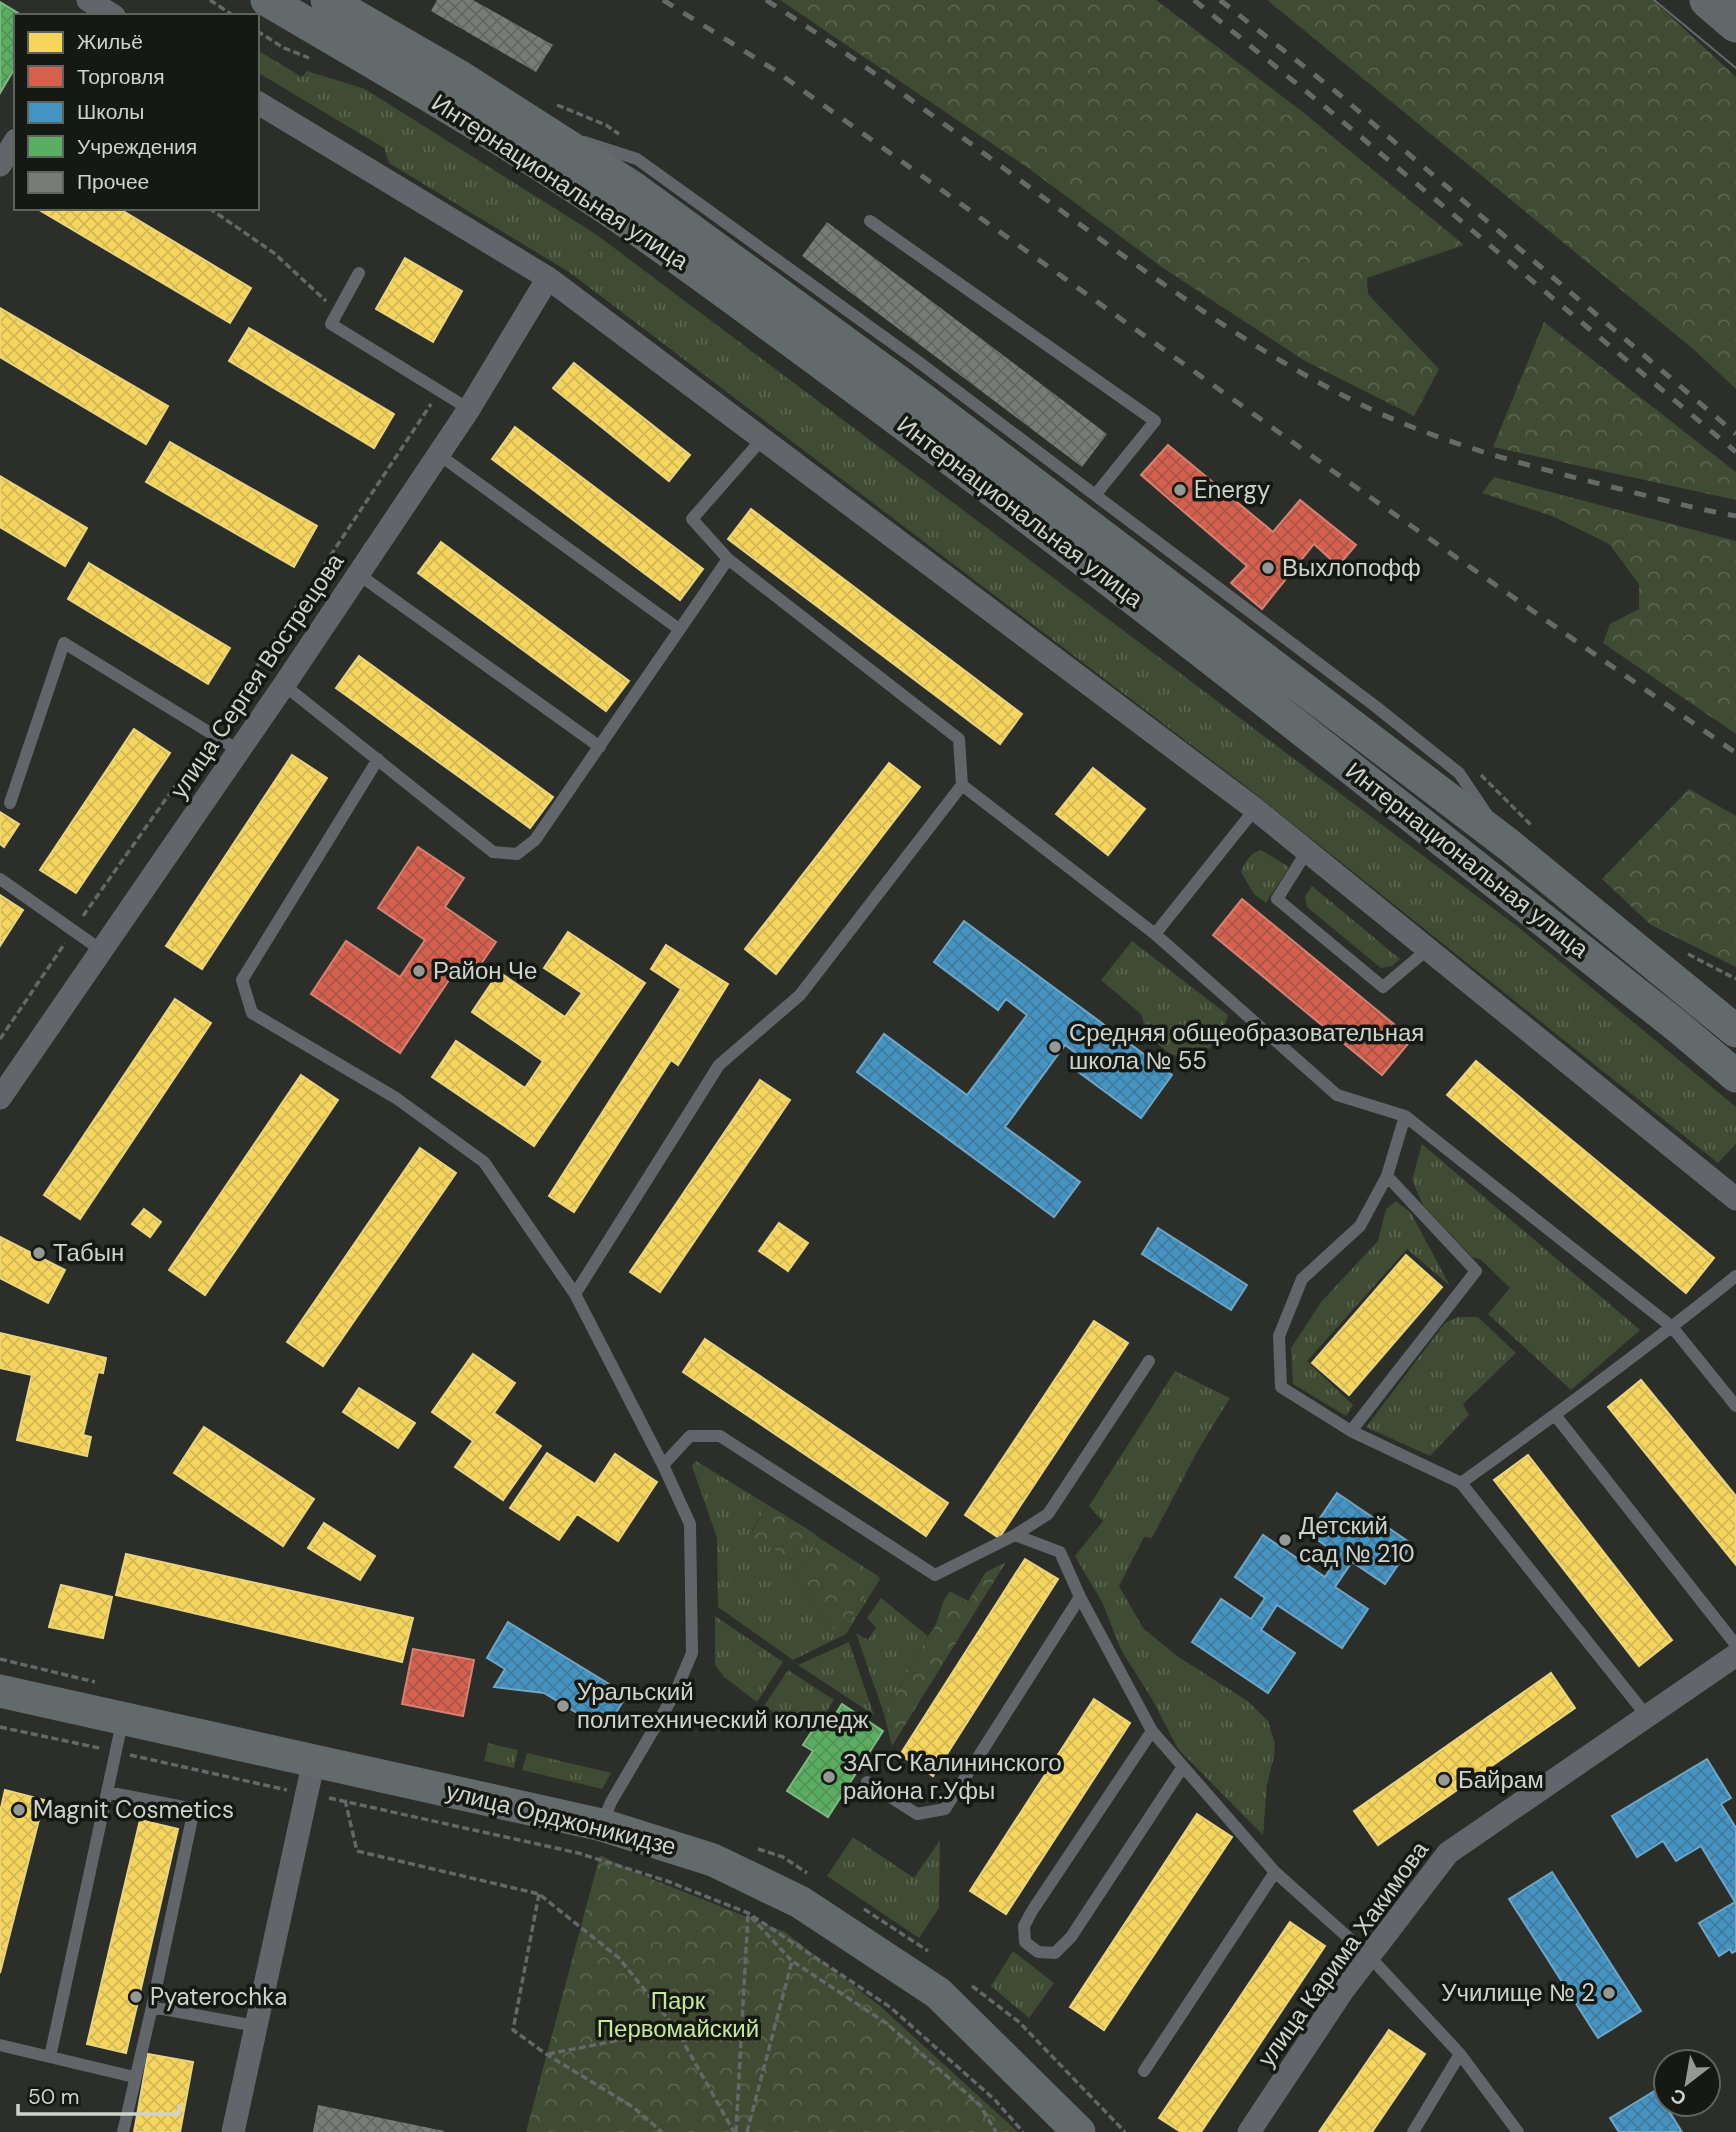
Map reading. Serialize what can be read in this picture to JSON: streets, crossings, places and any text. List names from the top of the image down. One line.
{"streets":{"main road":["Интернациональная улица","улица Орджоникидзе"],"street":["улица Сергея Вострецова","улица Карима Хакимова"]},"parks":["Парк Первомайский"],"places":["Energy","Выхлопофф","Район Че","Средняя общеобразовательная школа № 55","Табын","Детский сад № 210","Уральский политехнический колледж","ЗАГС Калининского района г.Уфы","Байрам","Magnit Cosmetics","Училище № 2","Pyaterochka"],"legend":["Жильё","Торговля","Школы","Учреждения","Прочее"],"scale_bar":"50 m","north":"bottom left"}
